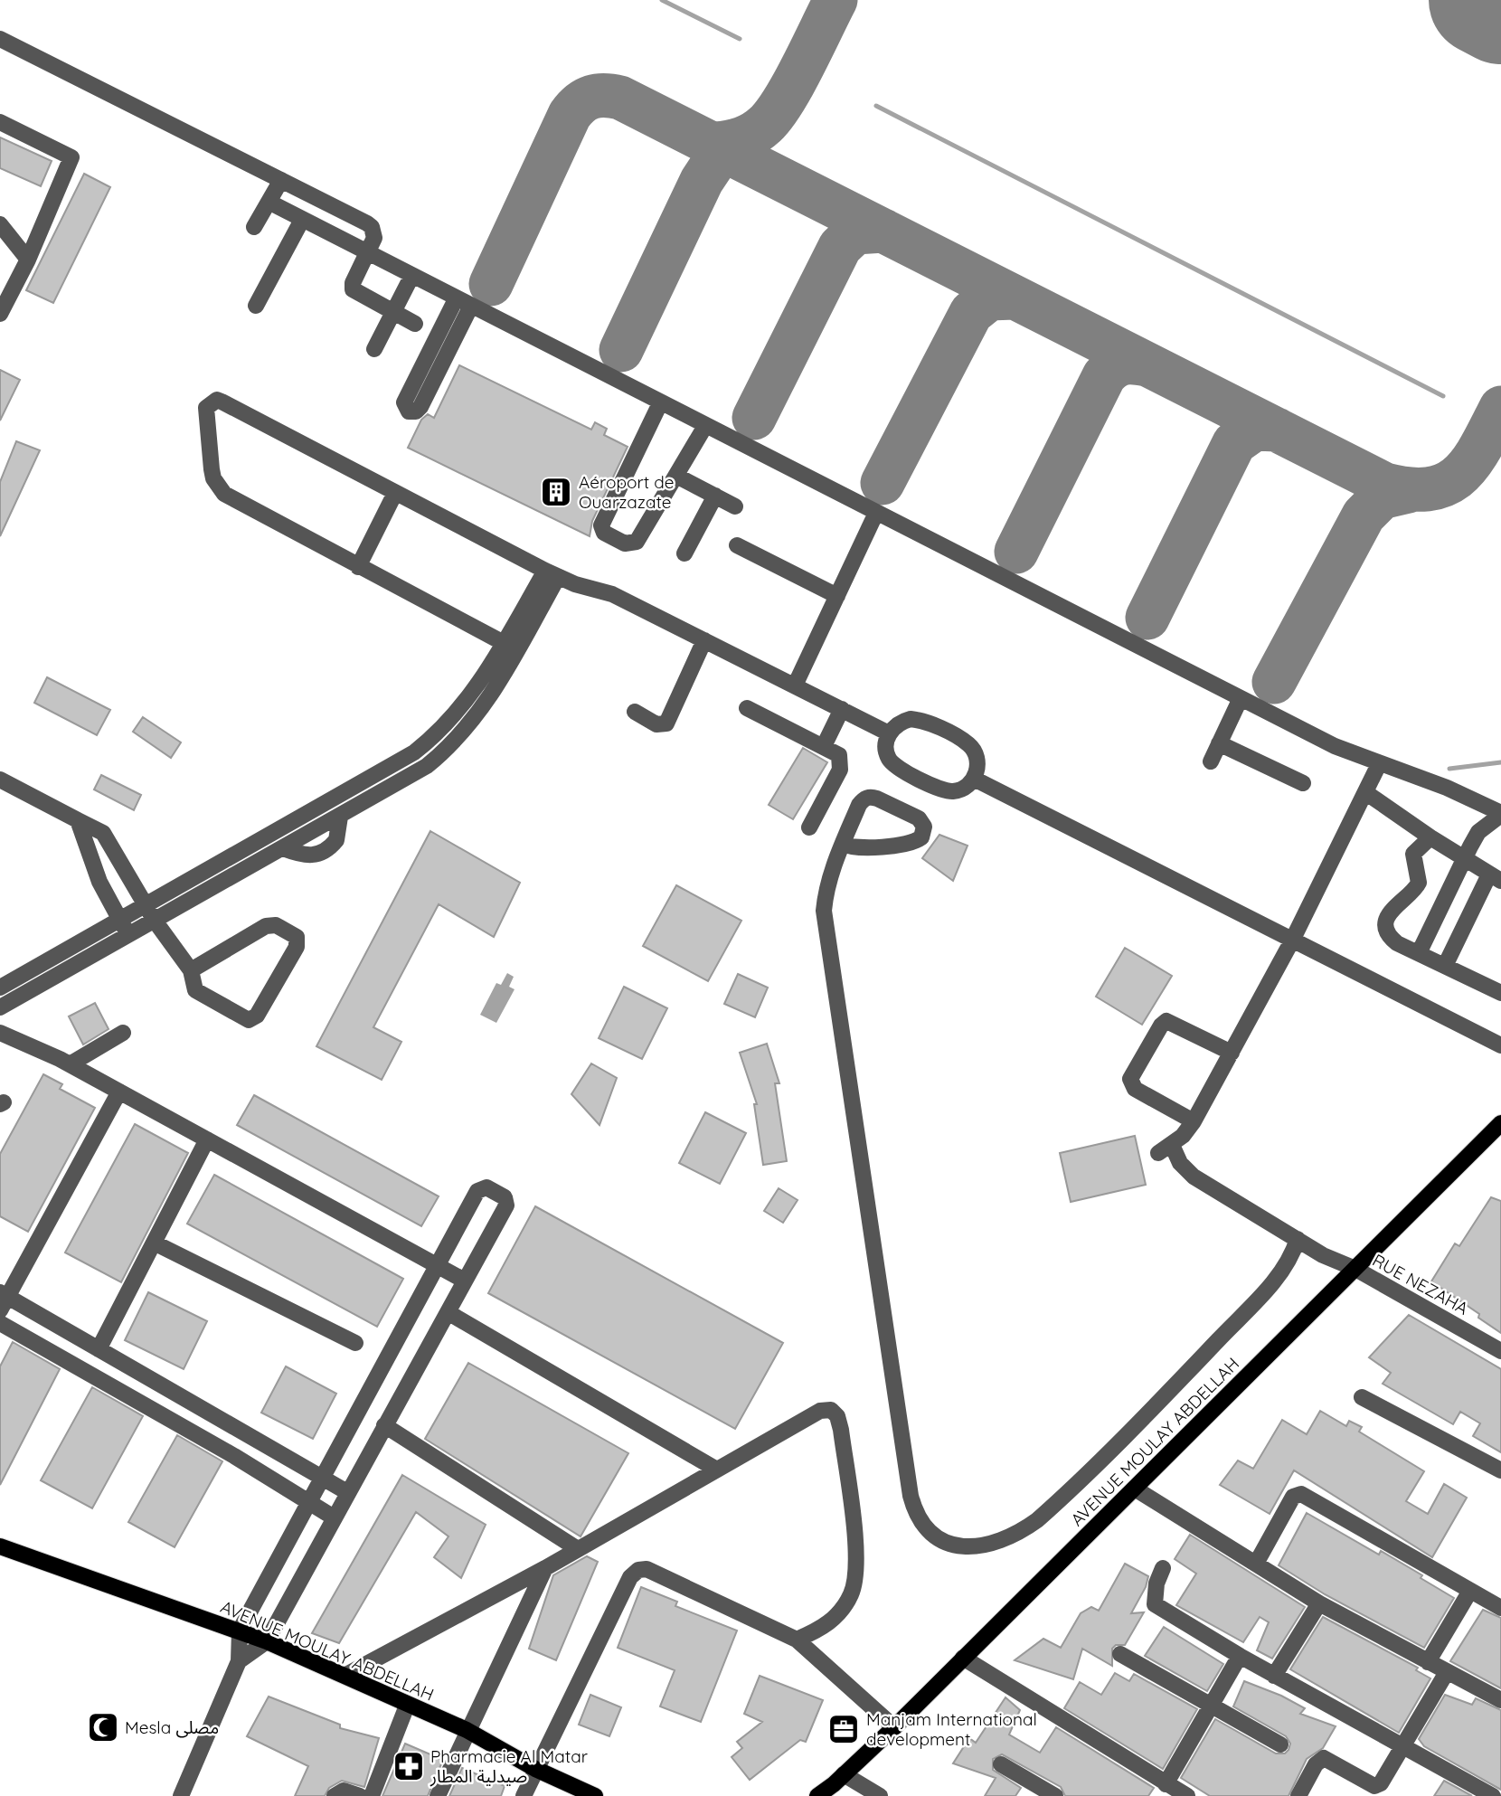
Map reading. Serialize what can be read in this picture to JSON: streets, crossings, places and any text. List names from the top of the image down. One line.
{"streets":{"main road":["AVENUE MOULAY ABDELLAH"],"street":["RUE NEZAHA"]},"crossings":[["RUE NEZAHA","AVENUE MOULAY ABDELLAH"]],"places":{"building":["Aéroport de Ouarzazate"],"mosque":["Mesla مصلى"],"office":["Manjam International development"],"pharmacy":["Pharmacie Al Matar صيدلية المطار"]}}
